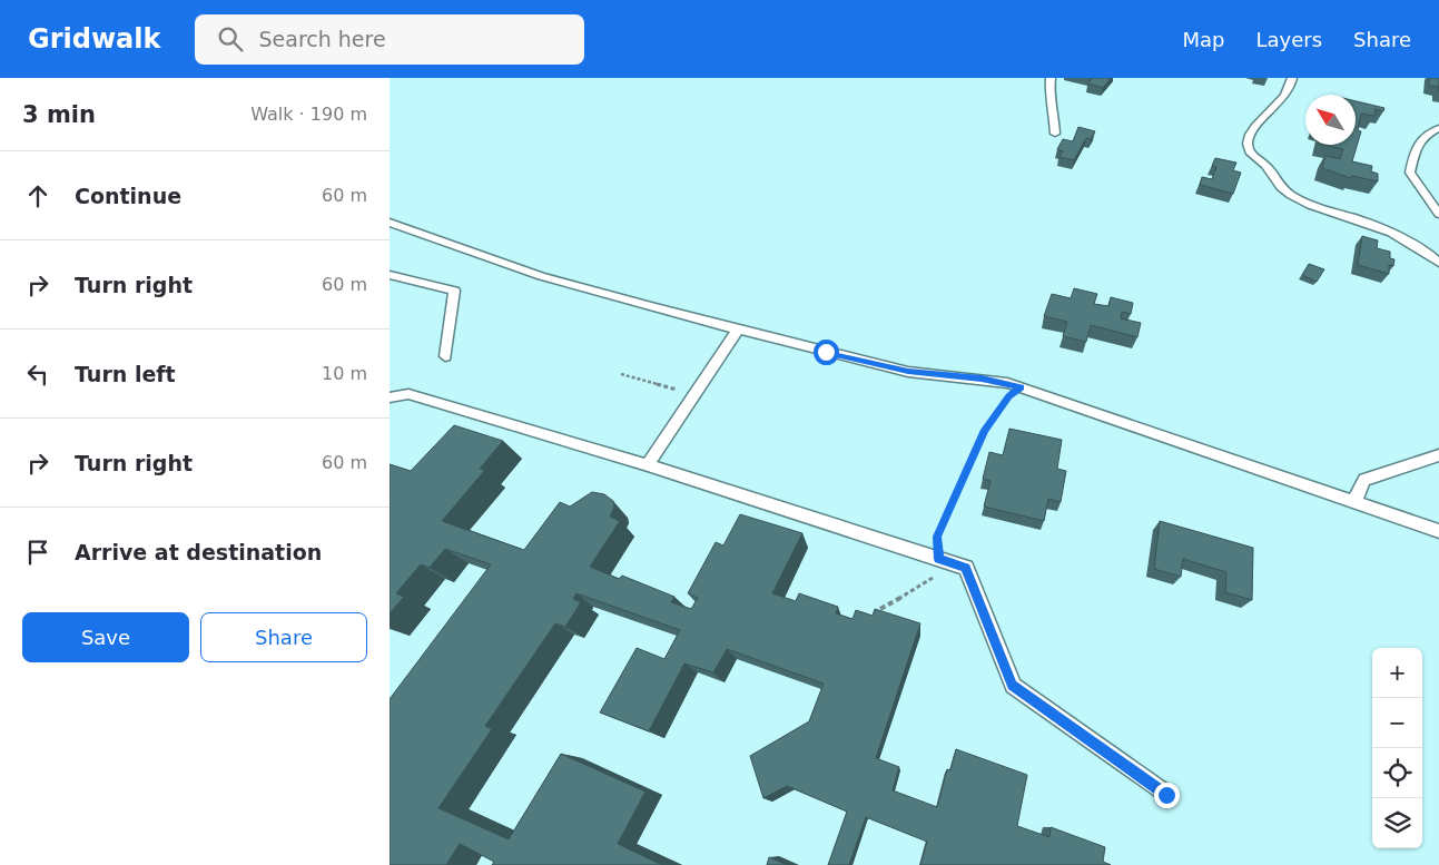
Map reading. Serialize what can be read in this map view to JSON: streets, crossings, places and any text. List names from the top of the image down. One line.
{"north":"top left","page":{"header":"Gridwalk","search":"Search here","nav":["Map","Layers","Share"],"heading":["3 min","Walk · 190 m"],"list":[["Continue","60 m"],["Turn right","60 m"],["Turn left","10 m"],["Turn right","60 m"],"Arrive at destination"],"buttons":["Save","Share"],"map_buttons":["+","−"]}}
